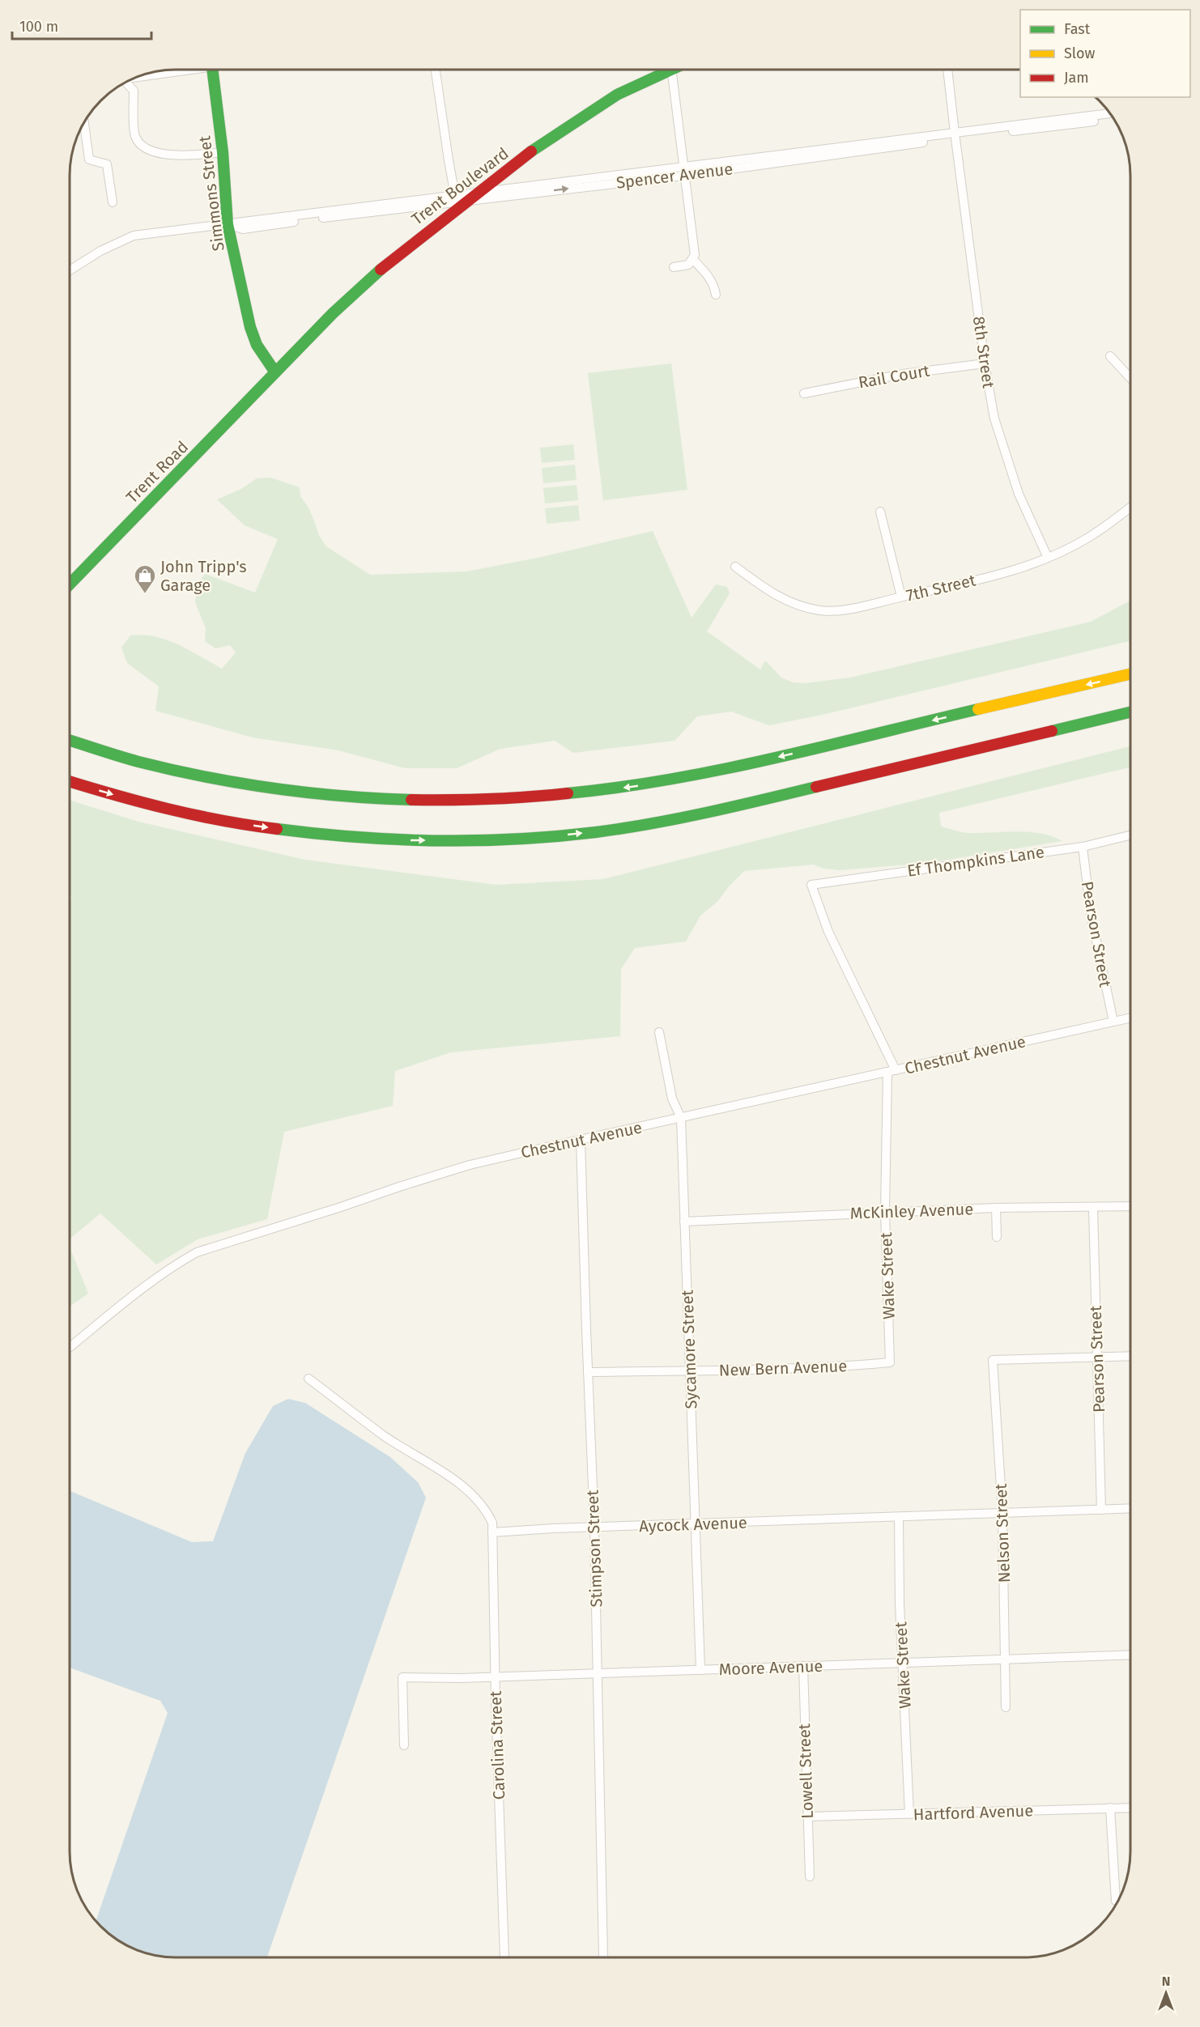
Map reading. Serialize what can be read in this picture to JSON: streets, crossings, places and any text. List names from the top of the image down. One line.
{"streets":{"main road":["Trent Boulevard","Simmons Street","Trent Road"],"street":["Spencer Avenue","8th Street","Rail Court","7th Street","Ef Thompkins Lane","Pearson Street","Chestnut Avenue","McKinley Avenue","Wake Street","Sycamore Street","New Bern Avenue","Aycock Avenue","Nelson Street","Stimpson Street","Moore Avenue","Carolina Street","Lowell Street","Hartford Avenue"]},"crossings":[["Spencer Avenue","Trent Boulevard"],["Spencer Avenue","Simmons Street"],["Spencer Avenue","8th Street"],["Trent Boulevard","Simmons Street"],["Trent Boulevard","Trent Road"],["Simmons Street","Trent Road"],["8th Street","Rail Court"],["8th Street","7th Street"],["Ef Thompkins Lane","Pearson Street"],["Ef Thompkins Lane","Wake Street"],["Pearson Street","Chestnut Avenue"],["Pearson Street","McKinley Avenue"],["Pearson Street","Aycock Avenue"],["Pearson Street","Nelson Street"],["Chestnut Avenue","Wake Street"],["Chestnut Avenue","Sycamore Street"],["Chestnut Avenue","Stimpson Street"],["McKinley Avenue","Wake Street"],["McKinley Avenue","Sycamore Street"],["Wake Street","New Bern Avenue"],["Wake Street","Aycock Avenue"],["Wake Street","Moore Avenue"],["Wake Street","Hartford Avenue"],["Sycamore Street","New Bern Avenue"],["Sycamore Street","Aycock Avenue"],["Sycamore Street","Moore Avenue"],["New Bern Avenue","Stimpson Street"],["Aycock Avenue","Nelson Street"],["Aycock Avenue","Stimpson Street"],["Aycock Avenue","Carolina Street"],["Nelson Street","Moore Avenue"],["Stimpson Street","Moore Avenue"],["Moore Avenue","Carolina Street"],["Moore Avenue","Lowell Street"],["Lowell Street","Hartford Avenue"]],"places":{"shop":["John Tripp's Garage"]},"legend":["Fast","Slow","Jam"],"scale_bar":"100 m","north":"top"}
